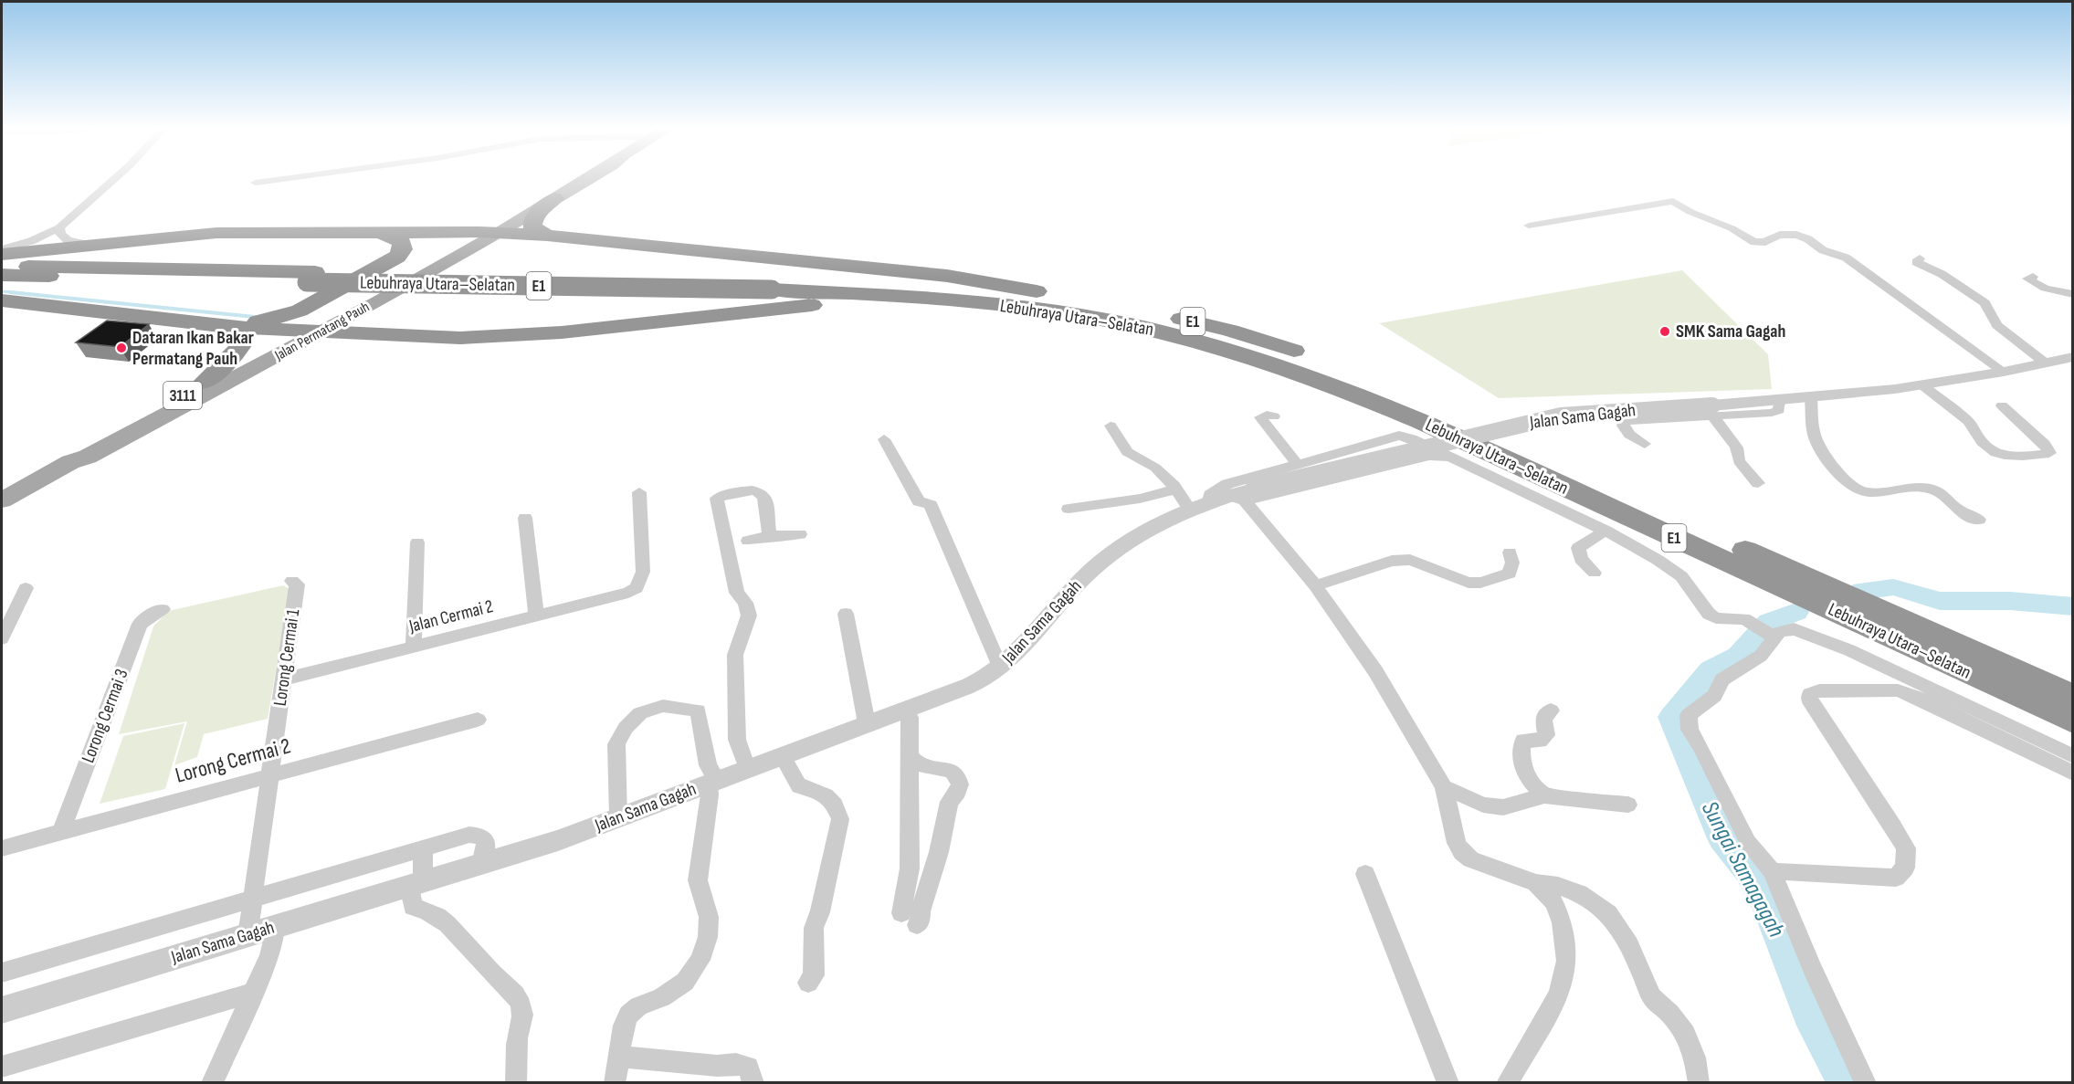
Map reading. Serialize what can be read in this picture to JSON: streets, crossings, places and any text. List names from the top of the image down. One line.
{"streets":{"highway":["Lebuhraya Utara–Selatan","E1"],"main road":["Jalan Permatang Pauh","3111"],"street":["Jalan Sama Gagah","Jalan Cermai 2","Lorong Cermai 1","Lorong Cermai 3","Lorong Cermai 2"]},"crossings":[["Jalan Sama Gagah","Lorong Cermai 1"],["Jalan Cermai 2","Lorong Cermai 1"],["Lorong Cermai 1","Lorong Cermai 2"],["Lorong Cermai 3","Lorong Cermai 2"]],"water":["Sungai Samagagah"],"places":["SMK Sama Gagah","Dataran Ikan Bakar Permatang Pauh"]}
